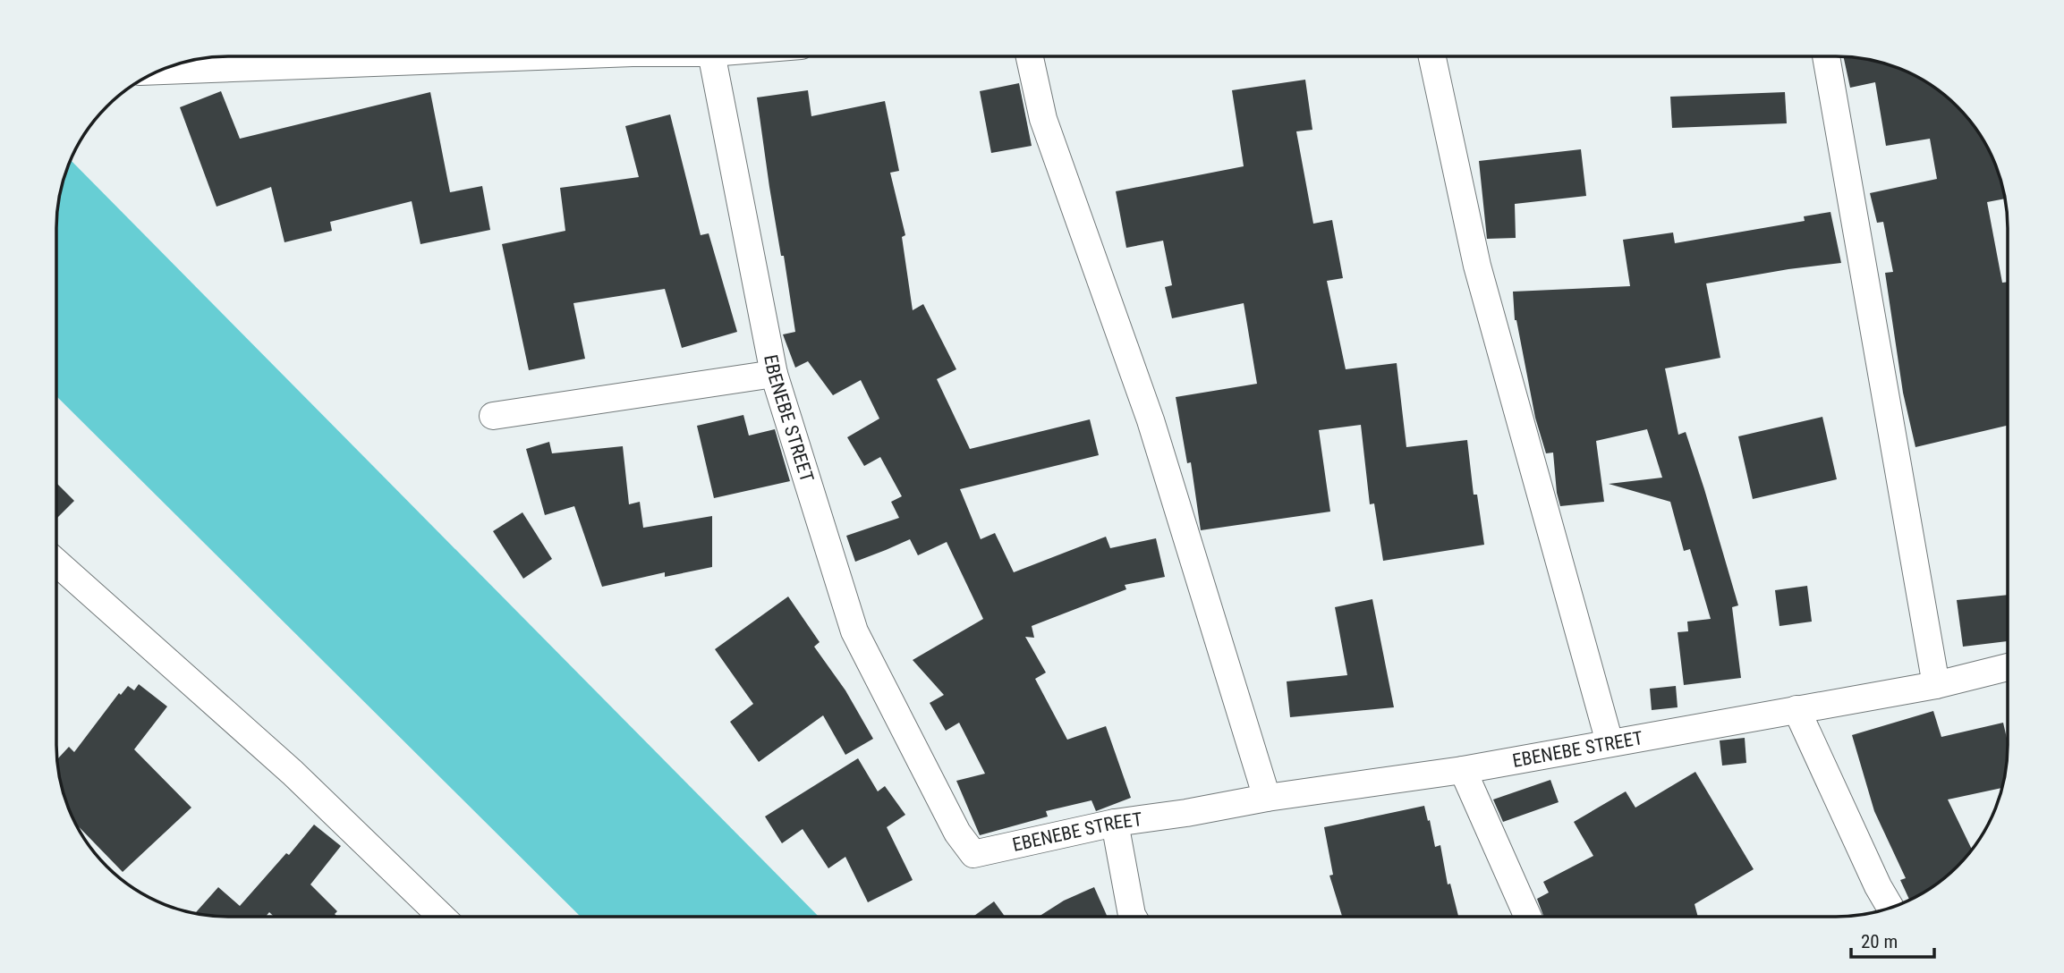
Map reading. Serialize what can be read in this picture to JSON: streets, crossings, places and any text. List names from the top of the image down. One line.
{"streets":{"street":["EBENEBE STREET"]},"scale_bar":"20 m"}
